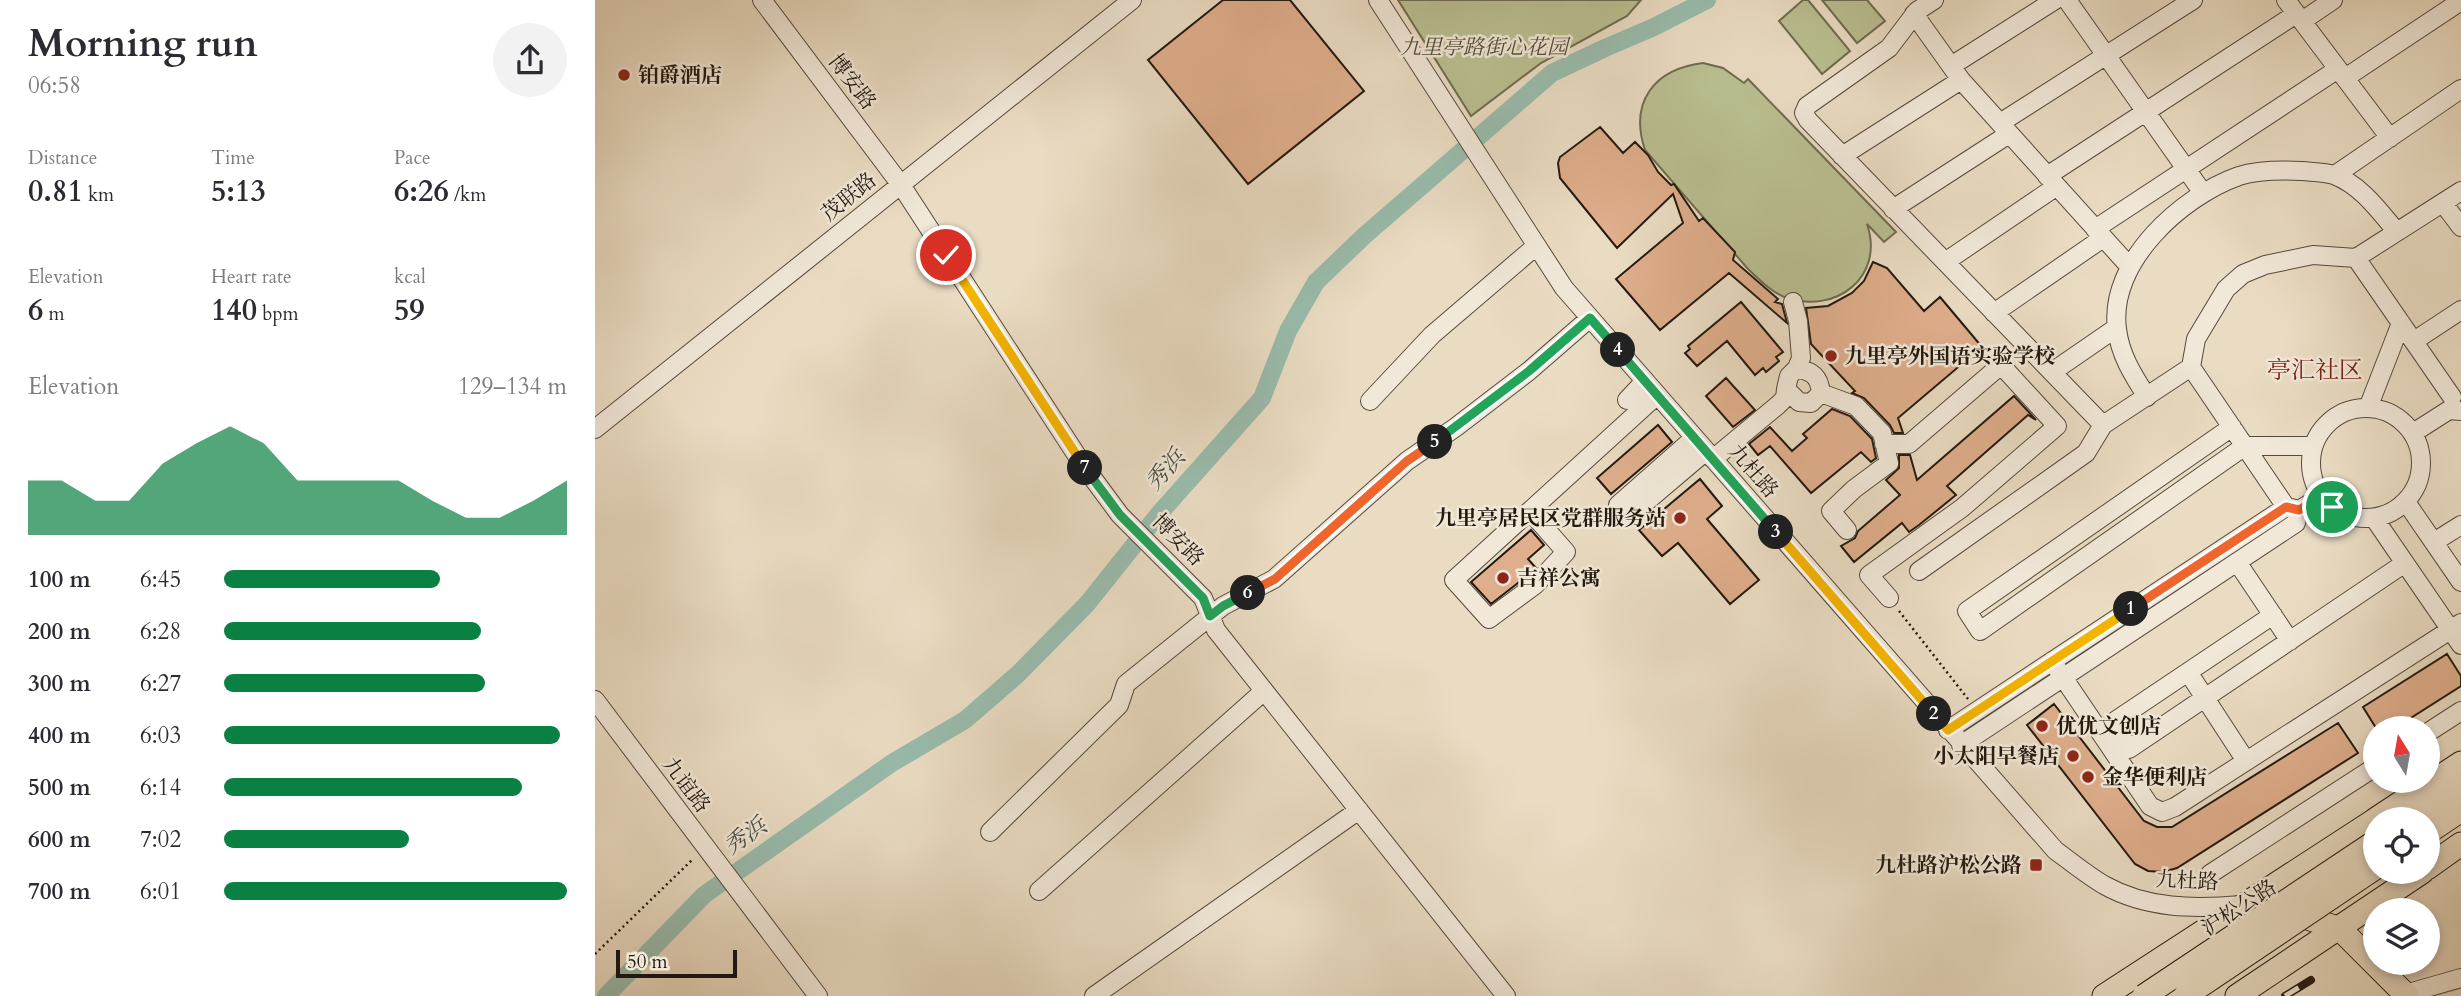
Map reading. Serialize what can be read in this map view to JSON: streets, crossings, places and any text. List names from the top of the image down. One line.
{"streets":{"main road":["沪松公路"],"street":["博安路","茂联路","九杜路","九谊路"]},"crossings":[["博安路","茂联路"],["九杜路","沪松公路"]],"districts":["亭汇社区"],"water":["秀浜"],"parks":["九里亭路街心花园"],"places":{"other":["铂爵酒店","九里亭外国语实验学校","九里亭居民区党群服务站","吉祥公寓","优优文创店","小太阳早餐店","金华便利店"],"transit":["九杜路沪松公路"]},"scale_bar":"50 m","north":"top","page":{"heading":["Morning run","06:58"],"stats":[["Distance","0.81 km"],["Time","5:13"],["Pace","6:26 /km"],["Elevation","6 m"],["Heart rate","140 bpm"],["kcal","59"]],"pins":["4","5","7","3","6","1","2"],"chart":["Elevation","129–134 m"],"list":[{"name":"100 m","note":"6:45"},{"name":"200 m","note":"6:28"},{"name":"300 m","note":"6:27"},{"name":"400 m","note":"6:03"},{"name":"500 m","note":"6:14"},{"name":"600 m","note":"7:02"},{"name":"700 m","note":"6:01"}],"scale":"50 m"}}
